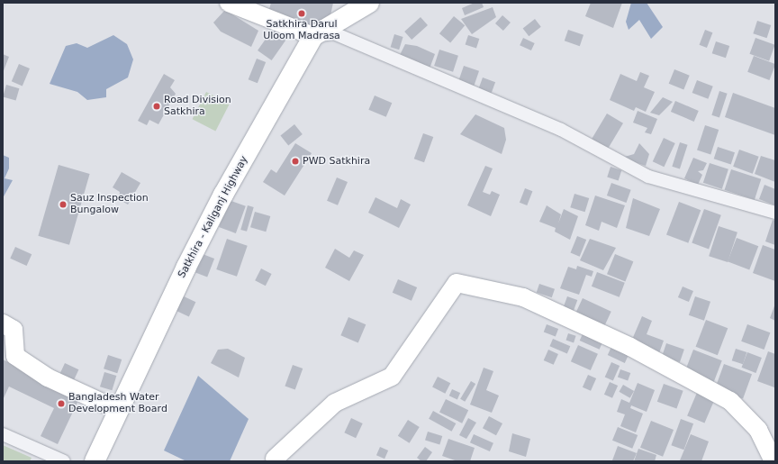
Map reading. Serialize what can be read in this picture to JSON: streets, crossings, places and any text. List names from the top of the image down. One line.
{"streets":{"highway":["Satkhira - Kaliganj Highway"]},"places":["Satkhira Darul Uloom Madrasa","Road Division Satkhira","PWD Satkhira","Sauz Inspection Bungalow","Bangladesh Water Development Board"]}
